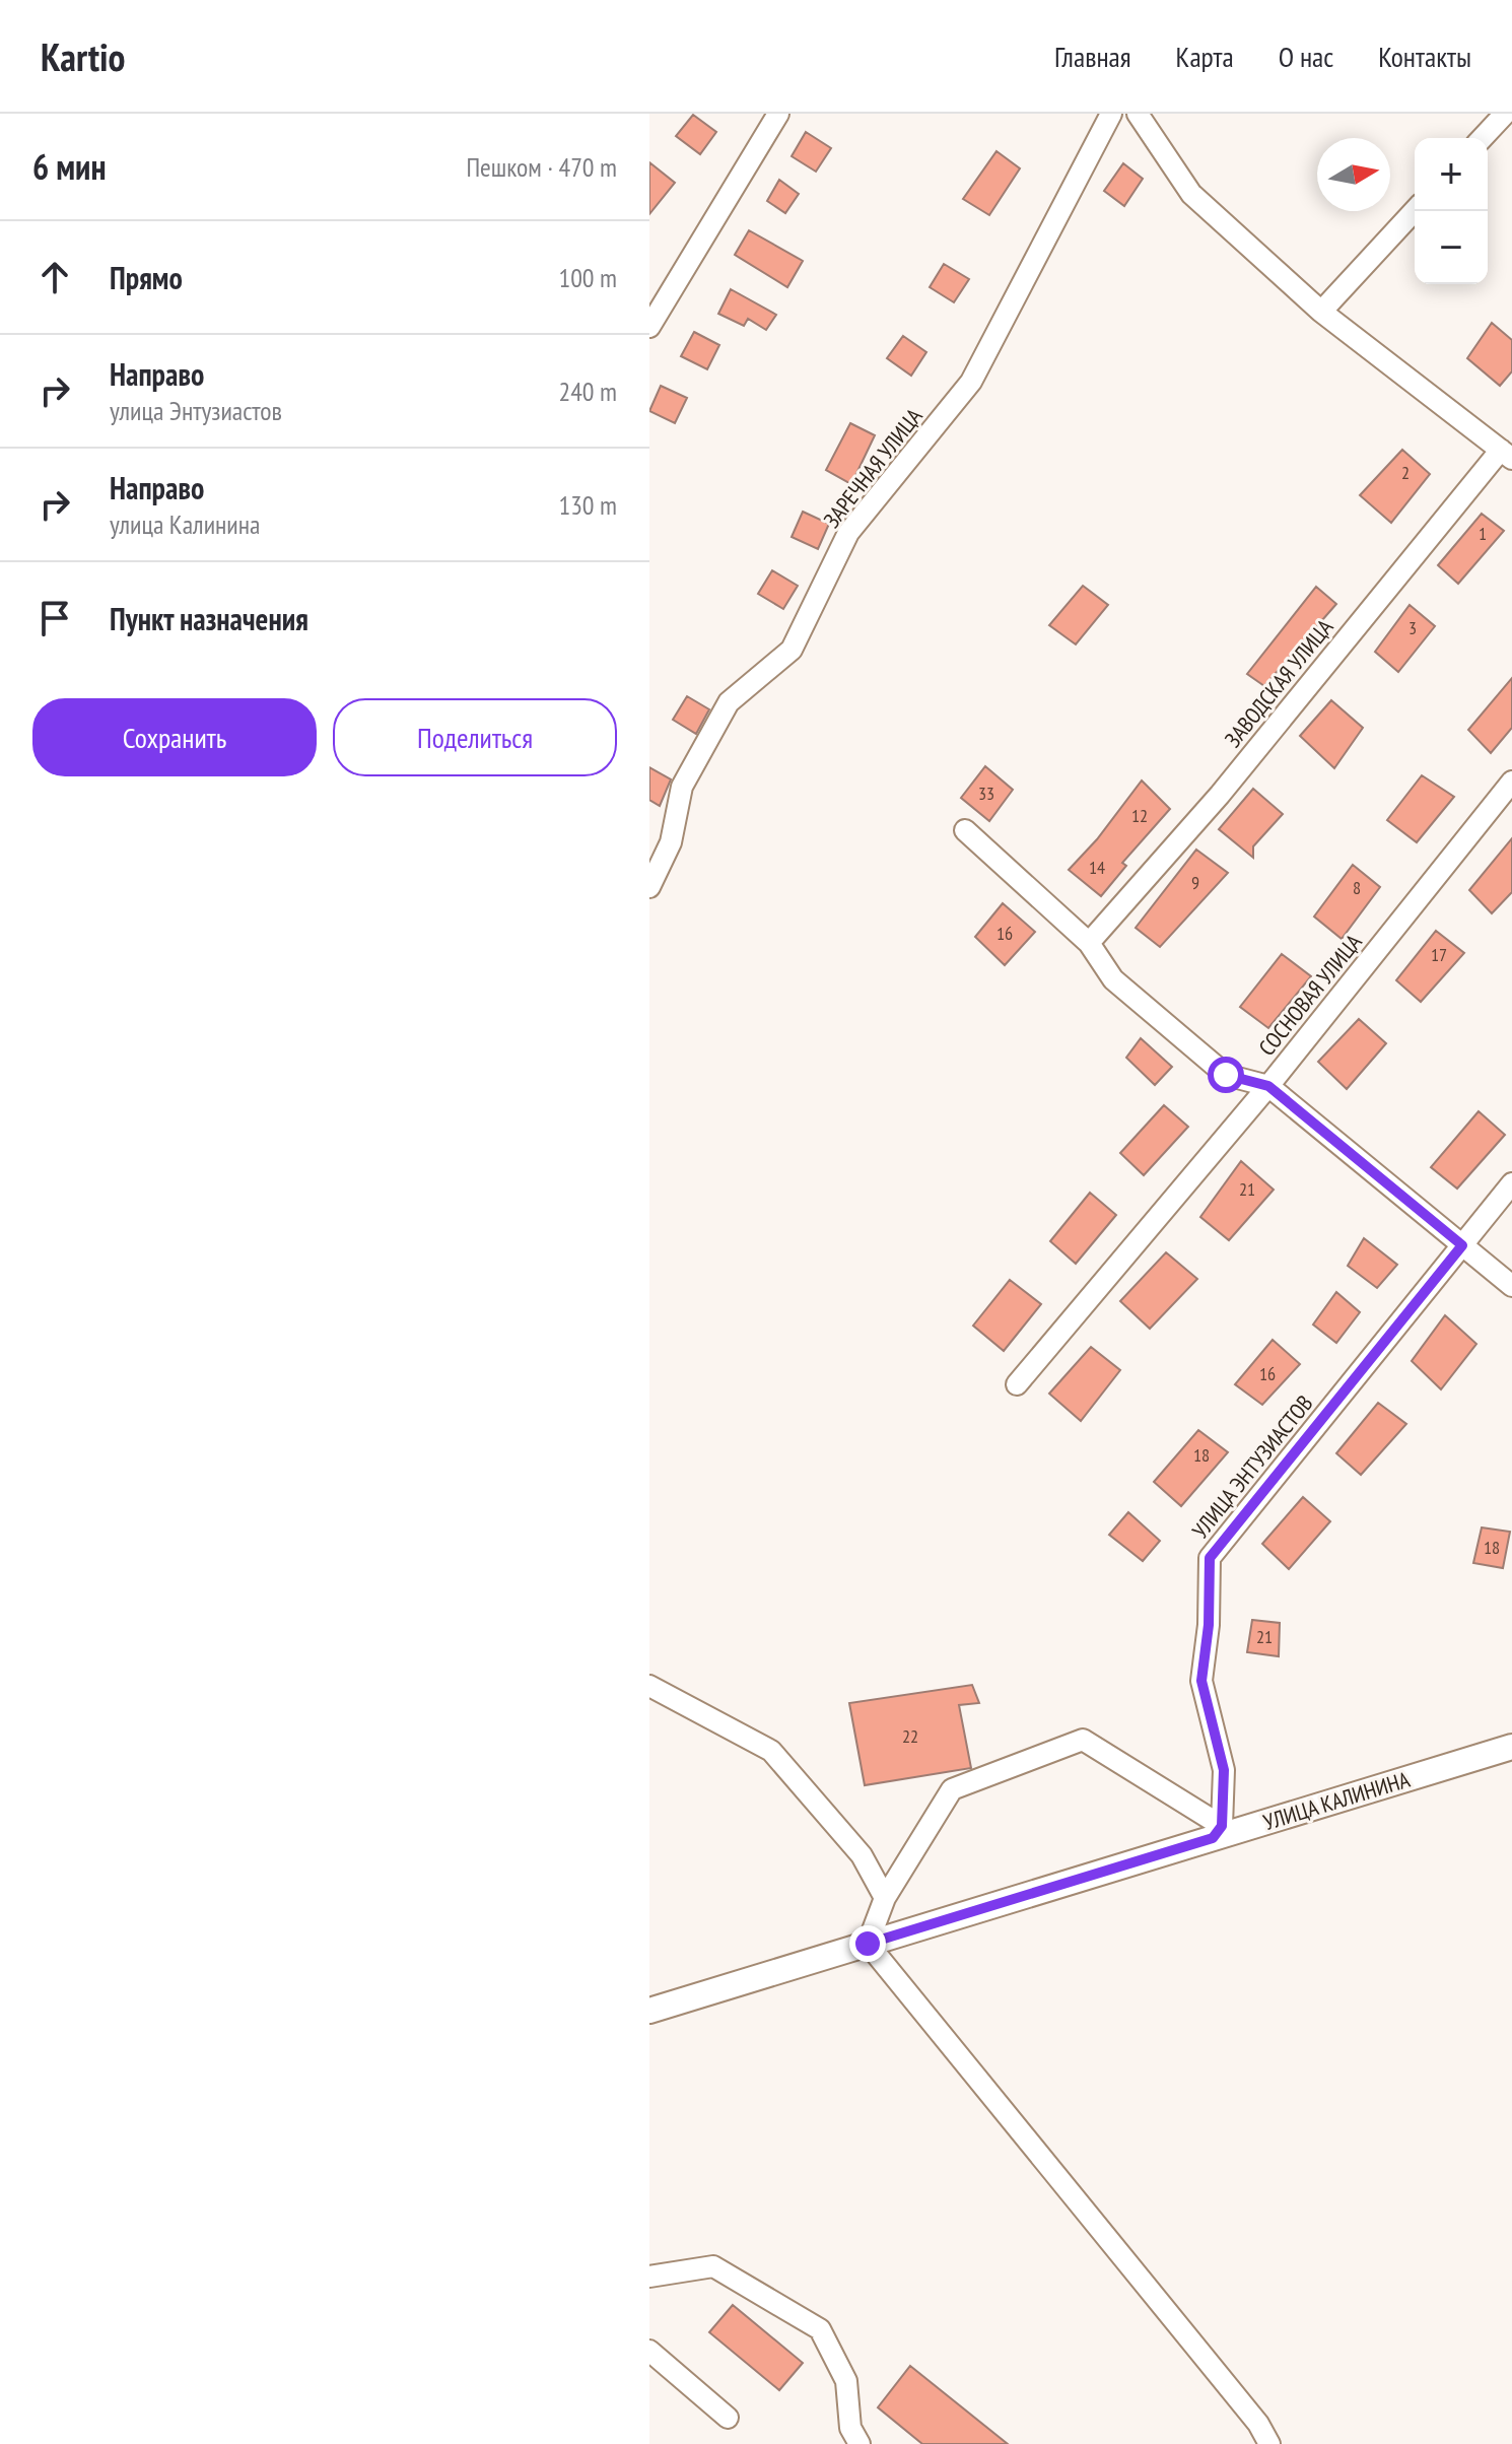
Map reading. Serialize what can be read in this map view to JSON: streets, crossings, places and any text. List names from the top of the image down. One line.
{"streets":{"main road":["УЛИЦА КАЛИНИНА"],"street":["ЗАРЕЧНАЯ УЛИЦА","ЗАВОДСКАЯ УЛИЦА","СОСНОВАЯ УЛИЦА","УЛИЦА ЭНТУЗИАСТОВ"]},"crossings":[["УЛИЦА ЭНТУЗИАСТОВ","УЛИЦА КАЛИНИНА"]],"house_numbers":["2","1","3","33","12","14","9","8","16","17","21","16","18","18","21","22"],"north":"right","page":{"header":"Kartio","nav":["Главная","Карта","О нас","Контакты"],"heading":["6 мин","Пешком · 470 m"],"map_buttons":["+","−"],"list":[["Прямо","100 m"],["Направо","улица Энтузиастов","240 m"],["Направо","улица Калинина","130 m"],"Пункт назначения"],"buttons":["Сохранить","Поделиться"]}}
